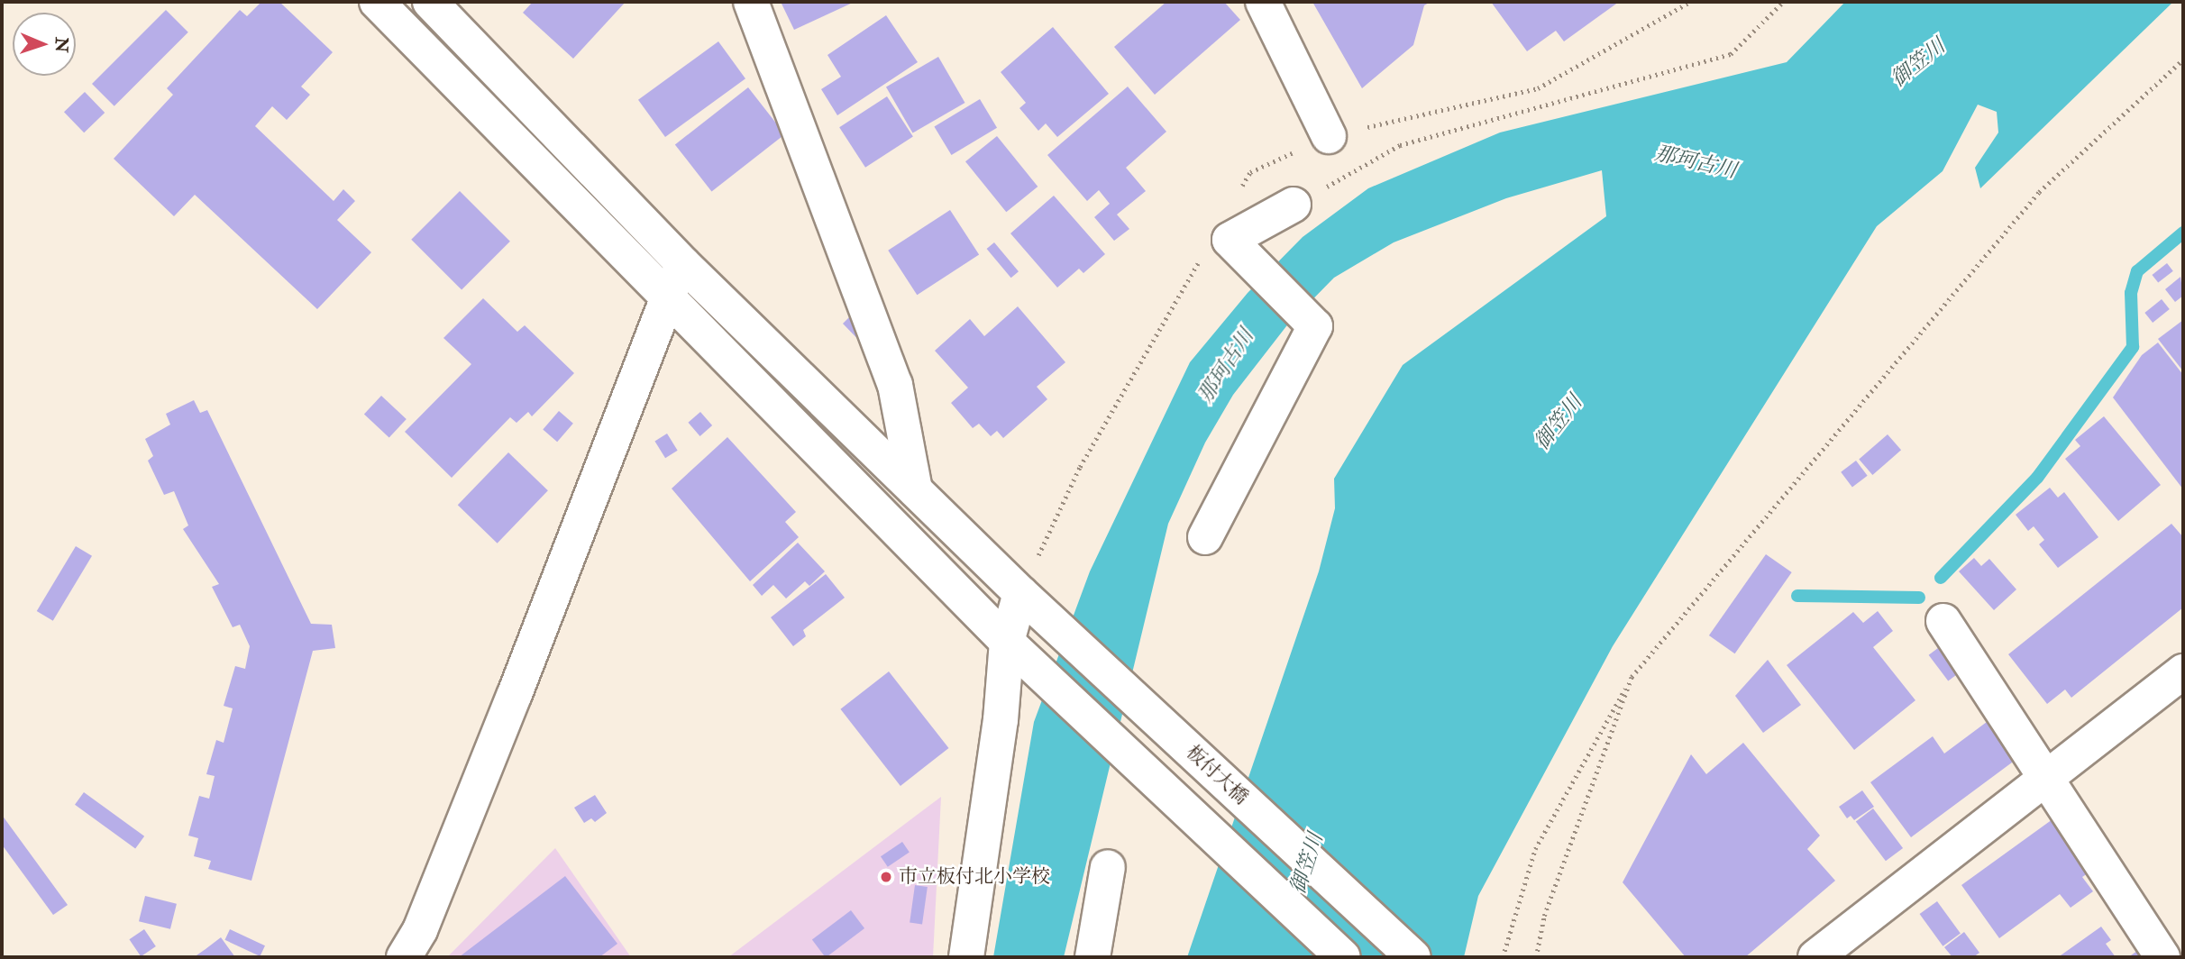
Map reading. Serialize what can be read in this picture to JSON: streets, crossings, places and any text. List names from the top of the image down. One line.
{"streets":{"street":["板付大橋"]},"water":["御笠川","那珂古川"],"places":["市立板付北小学校"],"north":"right"}
